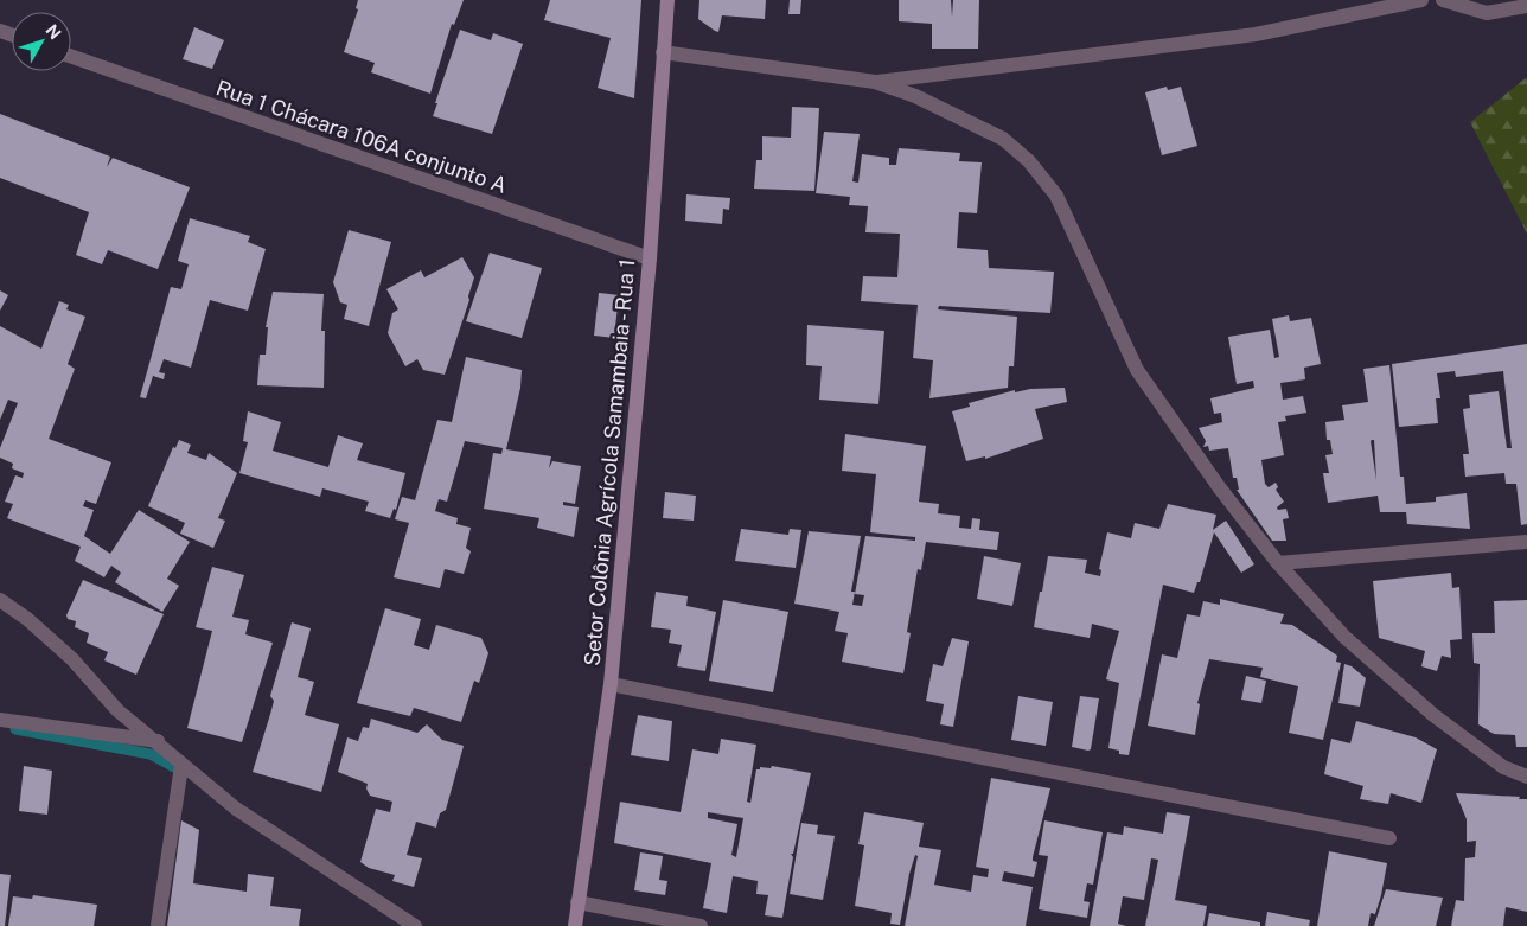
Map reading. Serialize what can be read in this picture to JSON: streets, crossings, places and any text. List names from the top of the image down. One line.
{"streets":{"street":["Rua 1 Chácara 106A conjunto A","Setor Colônia Agrícola Samambaia - Rua 1"]},"crossings":[["Rua 1 Chácara 106A conjunto A","Setor Colônia Agrícola Samambaia - Rua 1"]],"north":"top right"}
